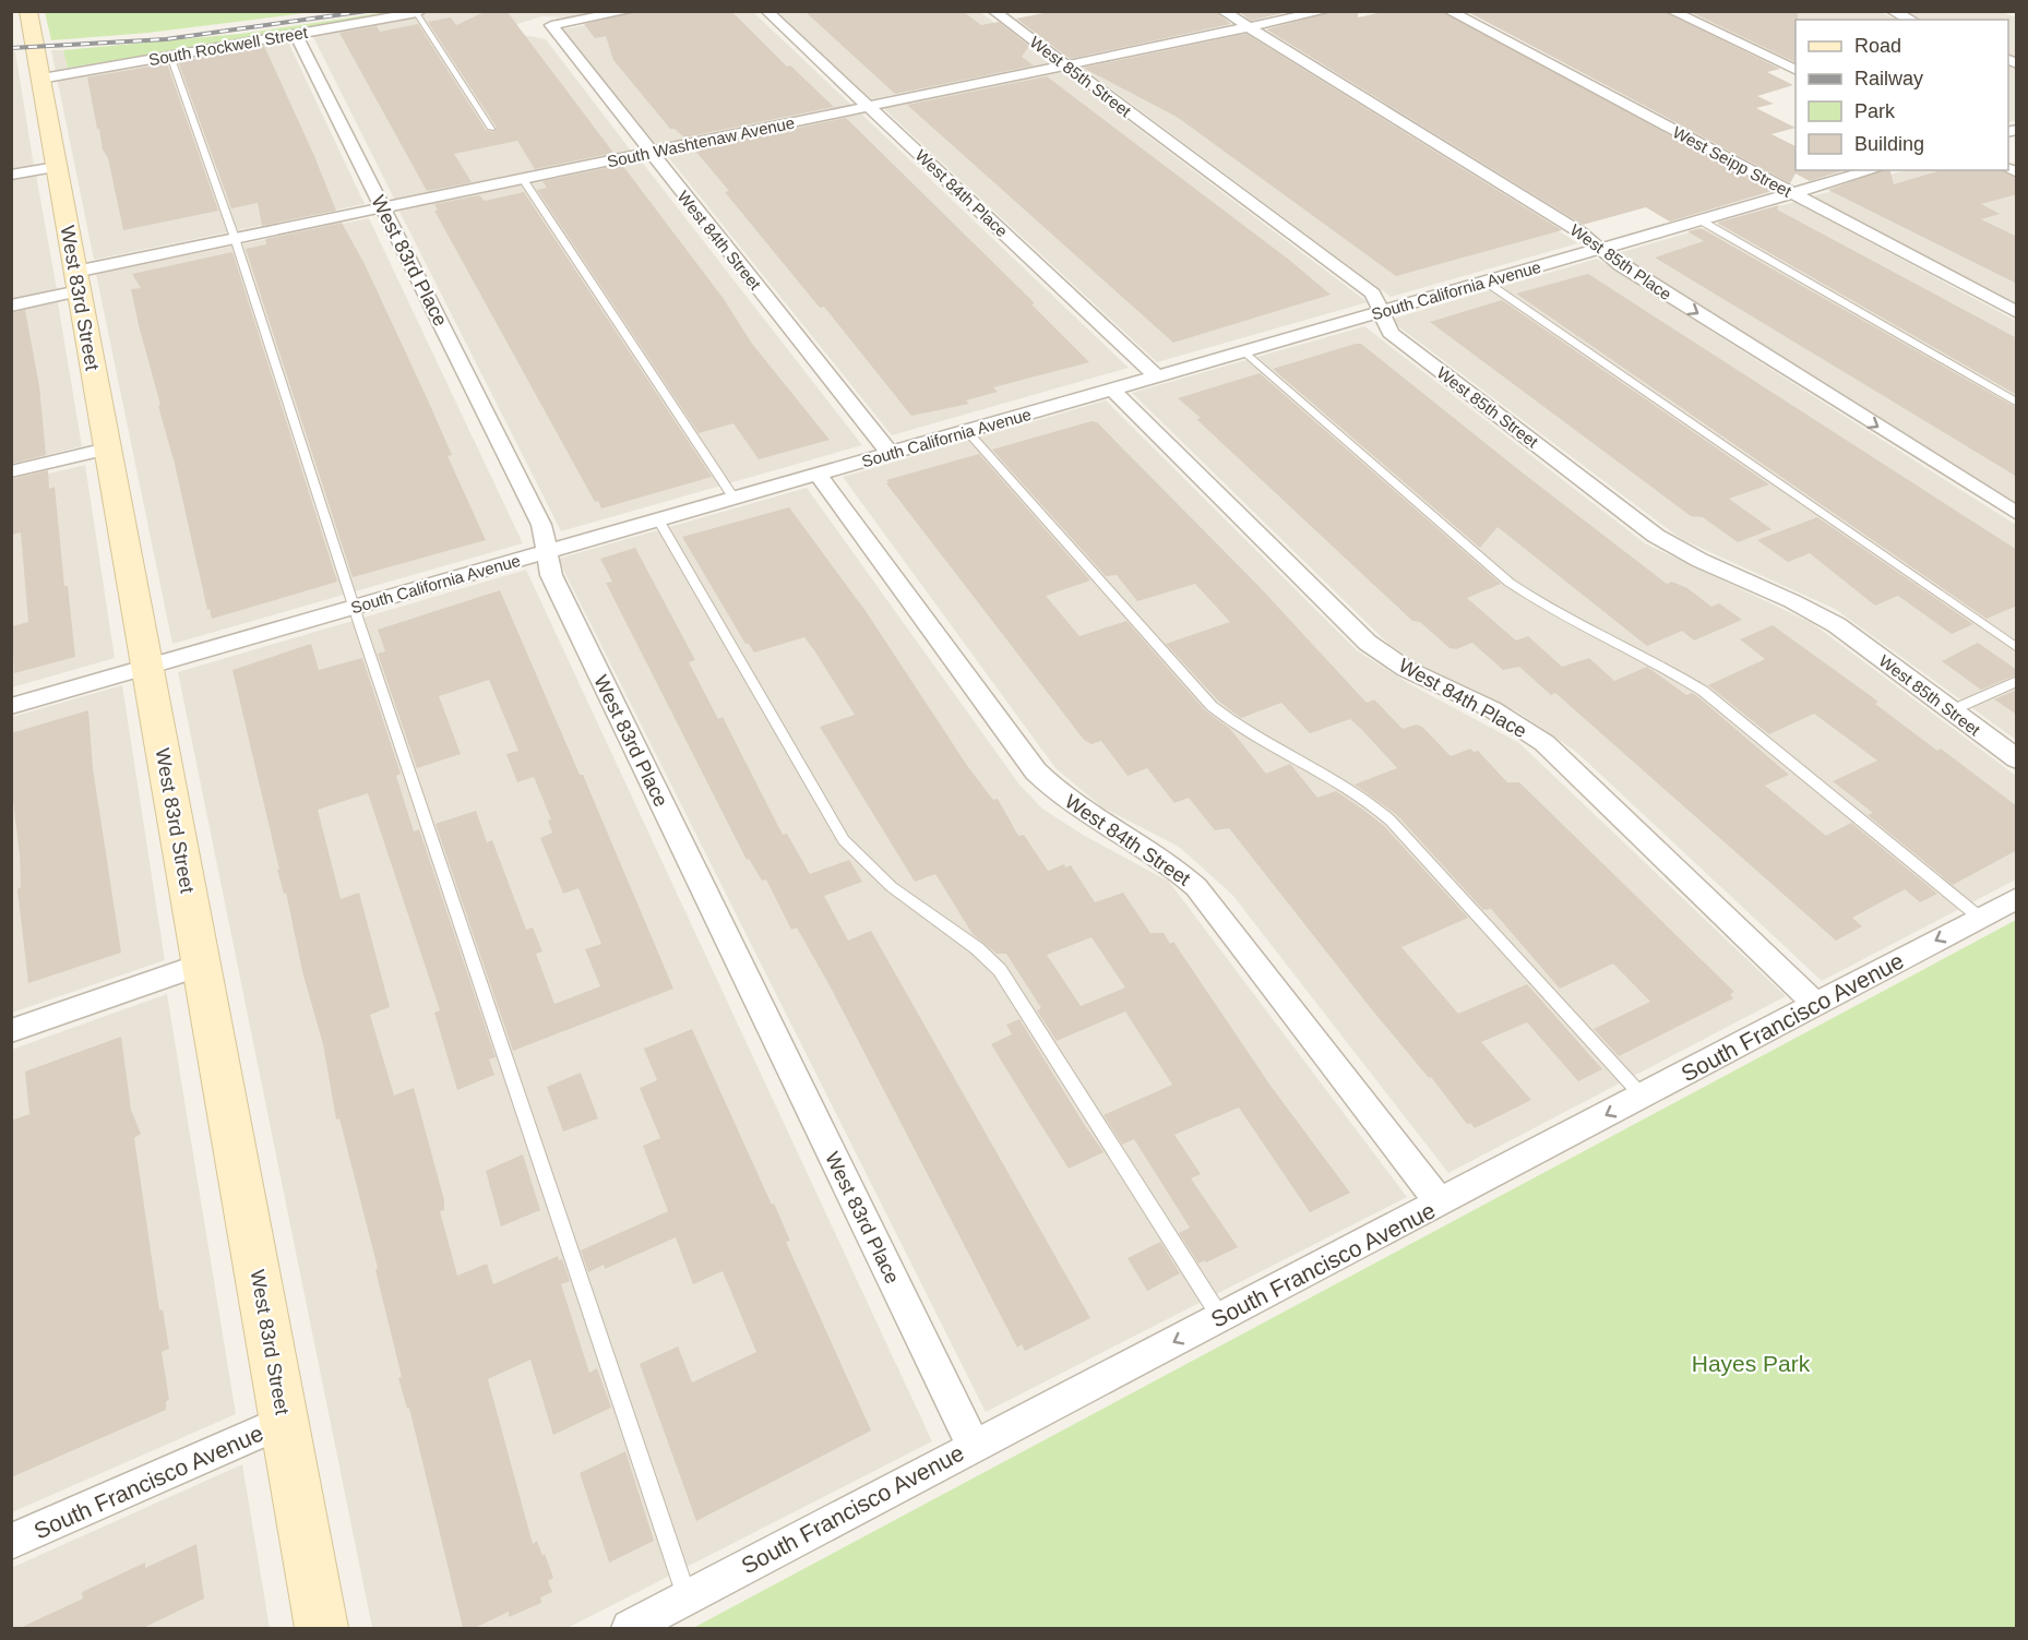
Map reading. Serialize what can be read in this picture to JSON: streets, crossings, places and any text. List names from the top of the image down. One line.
{"streets":{"street":["South Rockwell Street","West 85th Street","South Washtenaw Avenue","West Seipp Street","West 84th Place","West 84th Street","West 83rd Place","West 85th Place","South California Avenue","West 83rd Street","South Francisco Avenue"]},"crossings":[["South Rockwell Street","West 83rd Place"],["South Rockwell Street","West 83rd Street"],["West 85th Street","South Washtenaw Avenue"],["West 85th Street","South California Avenue"],["South Washtenaw Avenue","West 84th Place"],["South Washtenaw Avenue","West 84th Street"],["South Washtenaw Avenue","West 83rd Place"],["South Washtenaw Avenue","West 85th Place"],["South Washtenaw Avenue","West 83rd Street"],["West Seipp Street","South California Avenue"],["West 84th Place","South California Avenue"],["West 84th Place","South Francisco Avenue"],["West 84th Street","South California Avenue"],["West 84th Street","South Francisco Avenue"],["West 83rd Place","South California Avenue"],["West 83rd Place","South Francisco Avenue"],["West 85th Place","South California Avenue"],["South California Avenue","West 83rd Street"],["West 83rd Street","South Francisco Avenue"]],"one_way":["West 85th Place","South Francisco Avenue"],"parks":["Hayes Park"],"legend":["Road","Railway","Park","Building"]}
